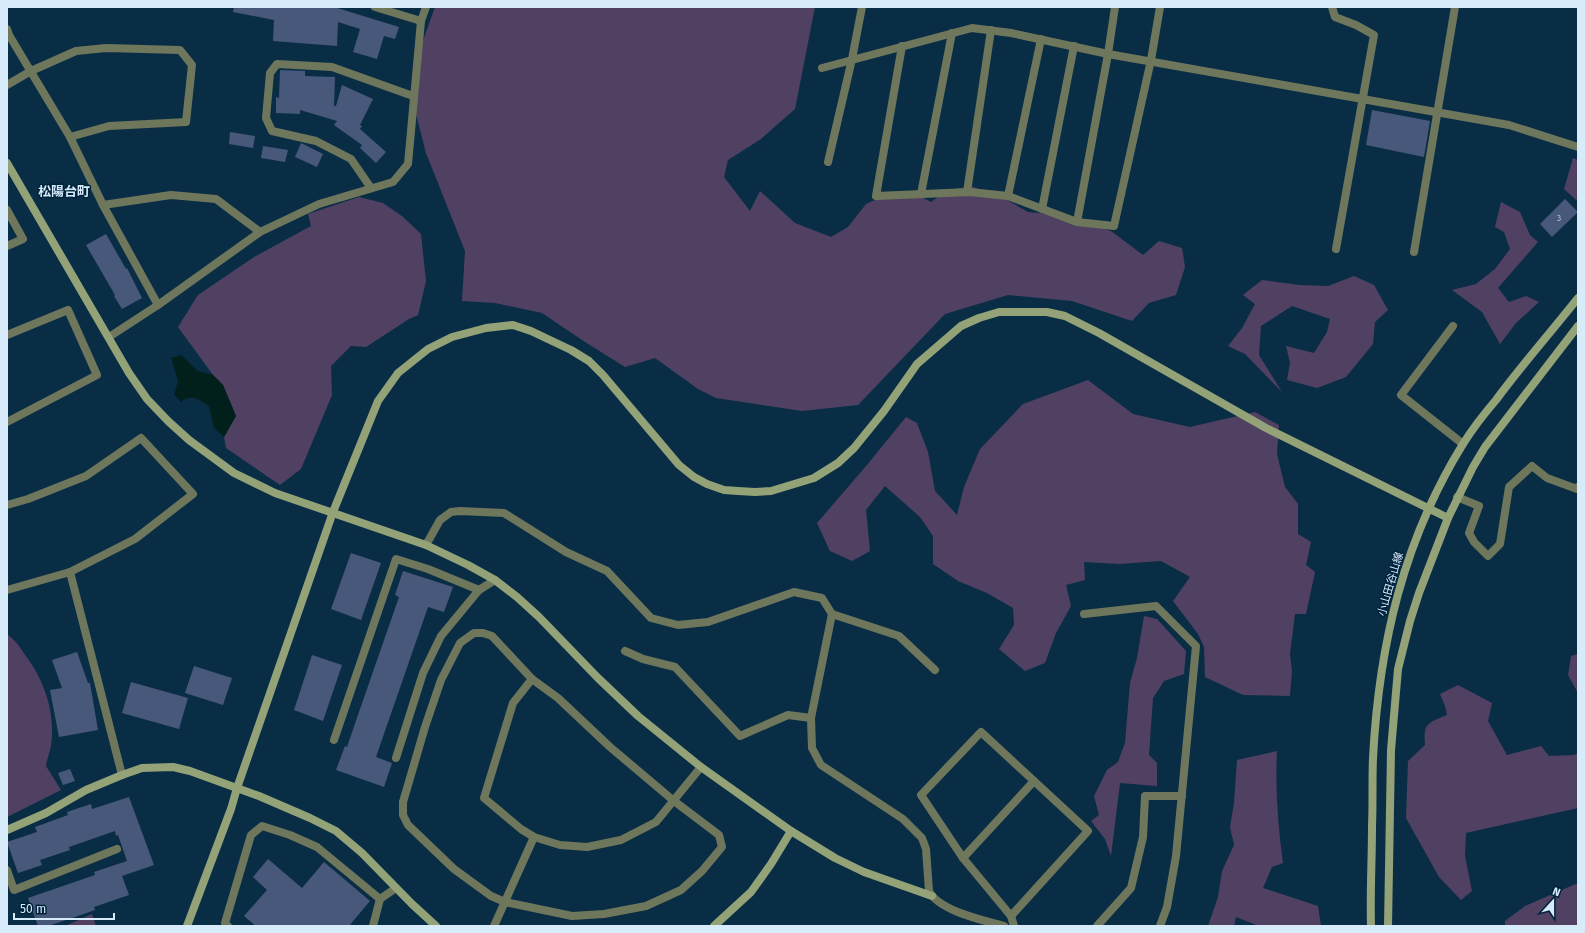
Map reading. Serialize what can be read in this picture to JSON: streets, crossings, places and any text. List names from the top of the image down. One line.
{"streets":{"street":["小山田谷山線"]},"districts":["松陽台町"],"house_numbers":["3"],"scale_bar":"50 m","north":"top"}
